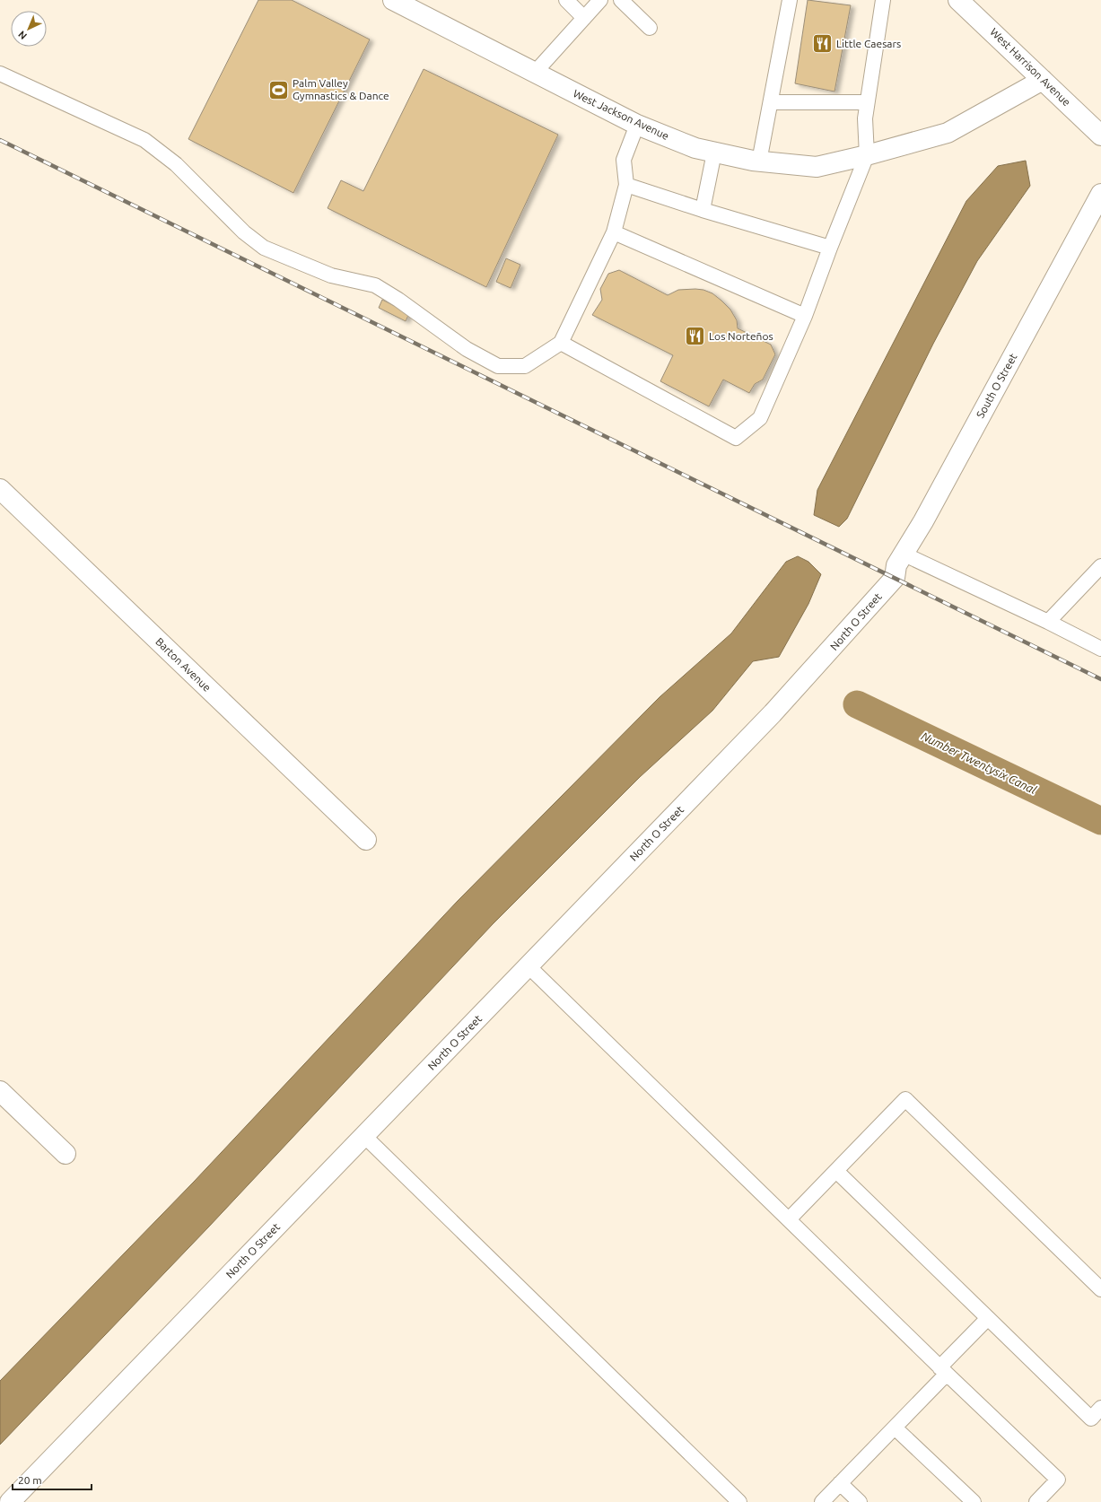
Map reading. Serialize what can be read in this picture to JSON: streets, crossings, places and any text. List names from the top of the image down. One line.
{"streets":{"street":["West Harrison Avenue","West Jackson Avenue","South O Street","North O Street","Barton Avenue"]},"crossings":[["West Harrison Avenue","West Jackson Avenue"],["South O Street","North O Street"]],"water":["Number Twentysix Canal"],"places":{"restaurant":["Little Caesars","Los Norteños"],"sports":["Palm Valley Gymnastics & Dance"]},"scale_bar":"20 m","north":"bottom left"}
